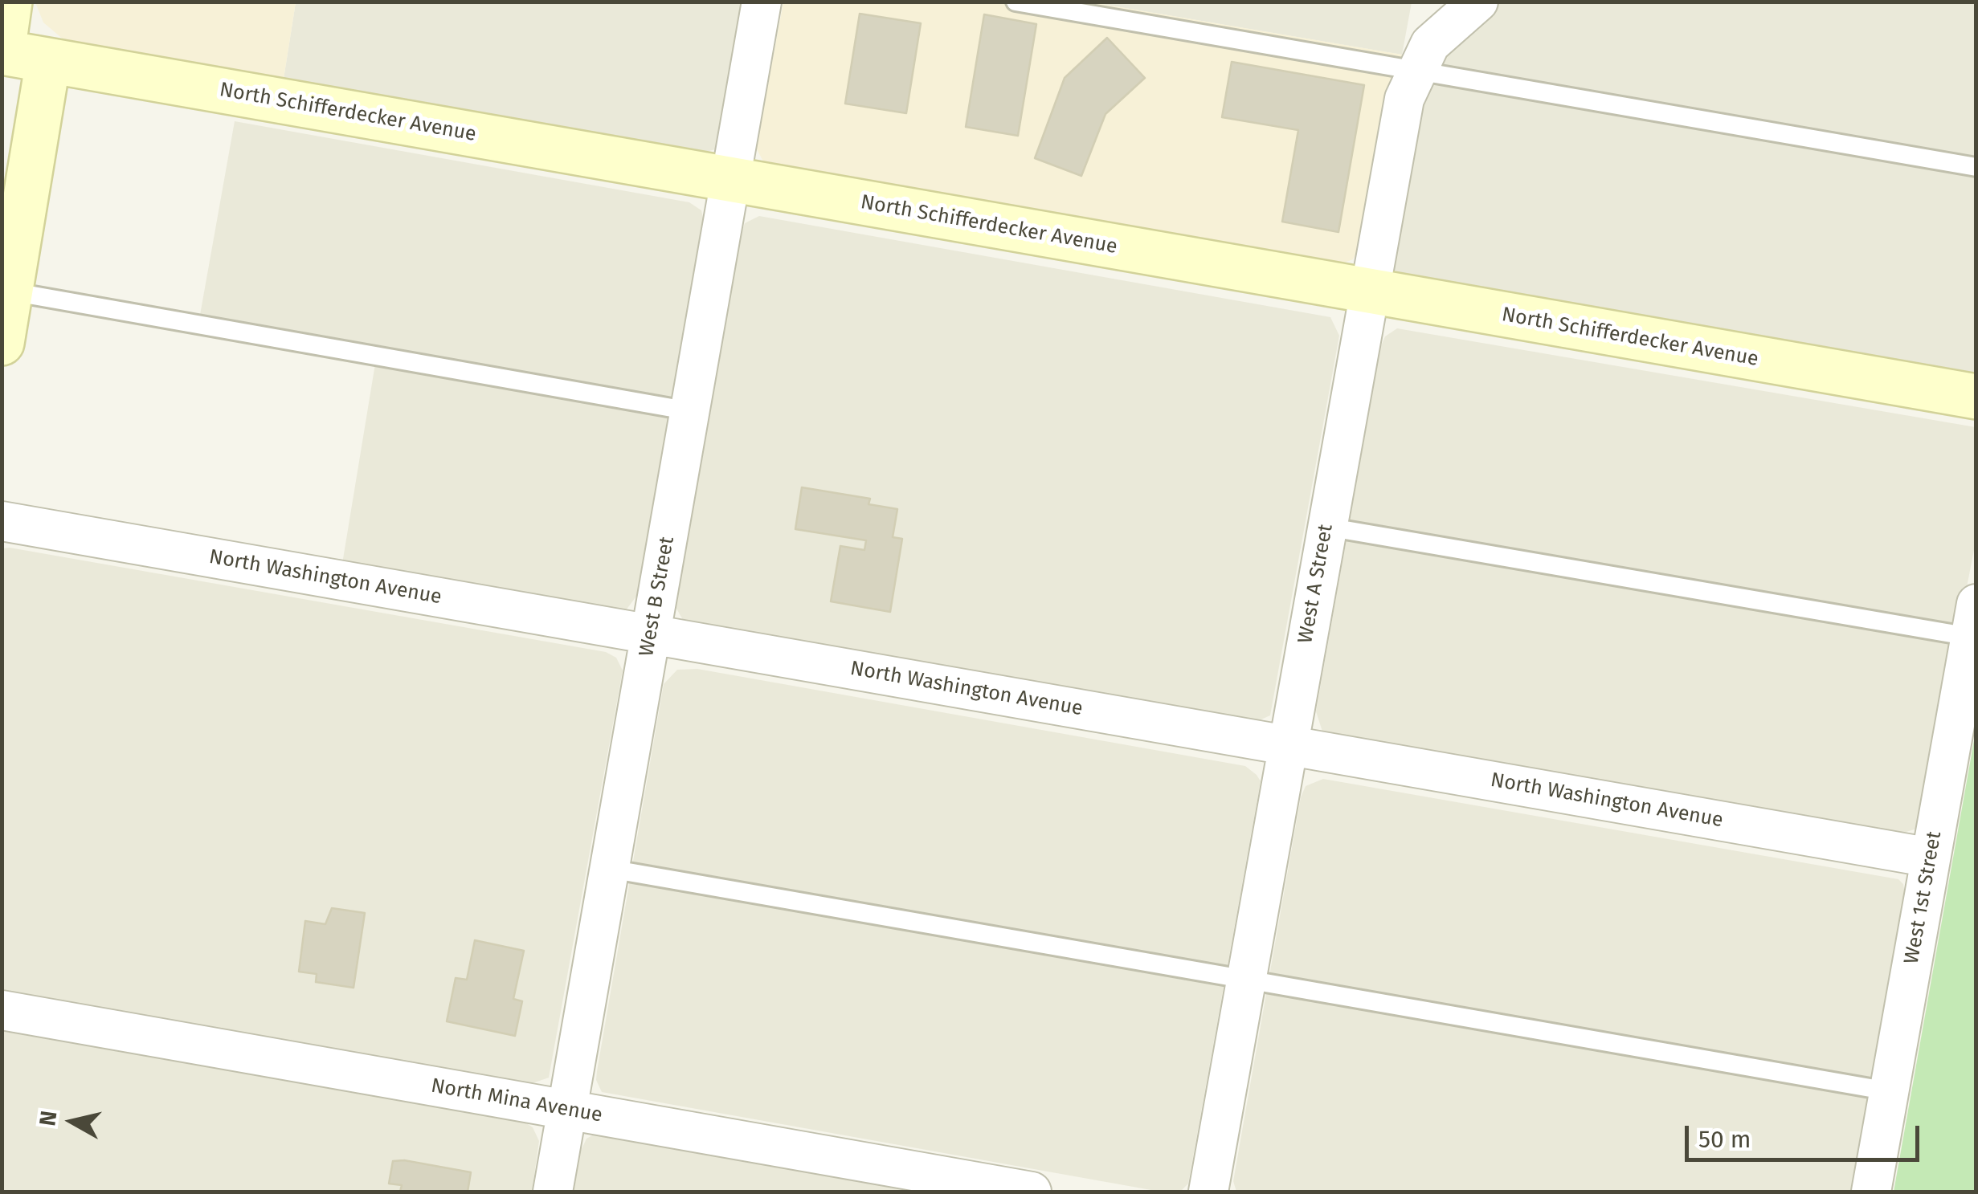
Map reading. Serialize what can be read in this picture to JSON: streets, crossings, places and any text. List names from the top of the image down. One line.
{"streets":{"main road":["North Schifferdecker Avenue"],"street":["North Washington Avenue","West A Street","West B Street","West 1st Street","North Mina Avenue"]},"crossings":[["North Schifferdecker Avenue","West A Street"],["North Schifferdecker Avenue","West B Street"],["North Washington Avenue","West A Street"],["North Washington Avenue","West B Street"],["North Washington Avenue","West 1st Street"],["West B Street","North Mina Avenue"]],"scale_bar":"50 m","north":"left"}
